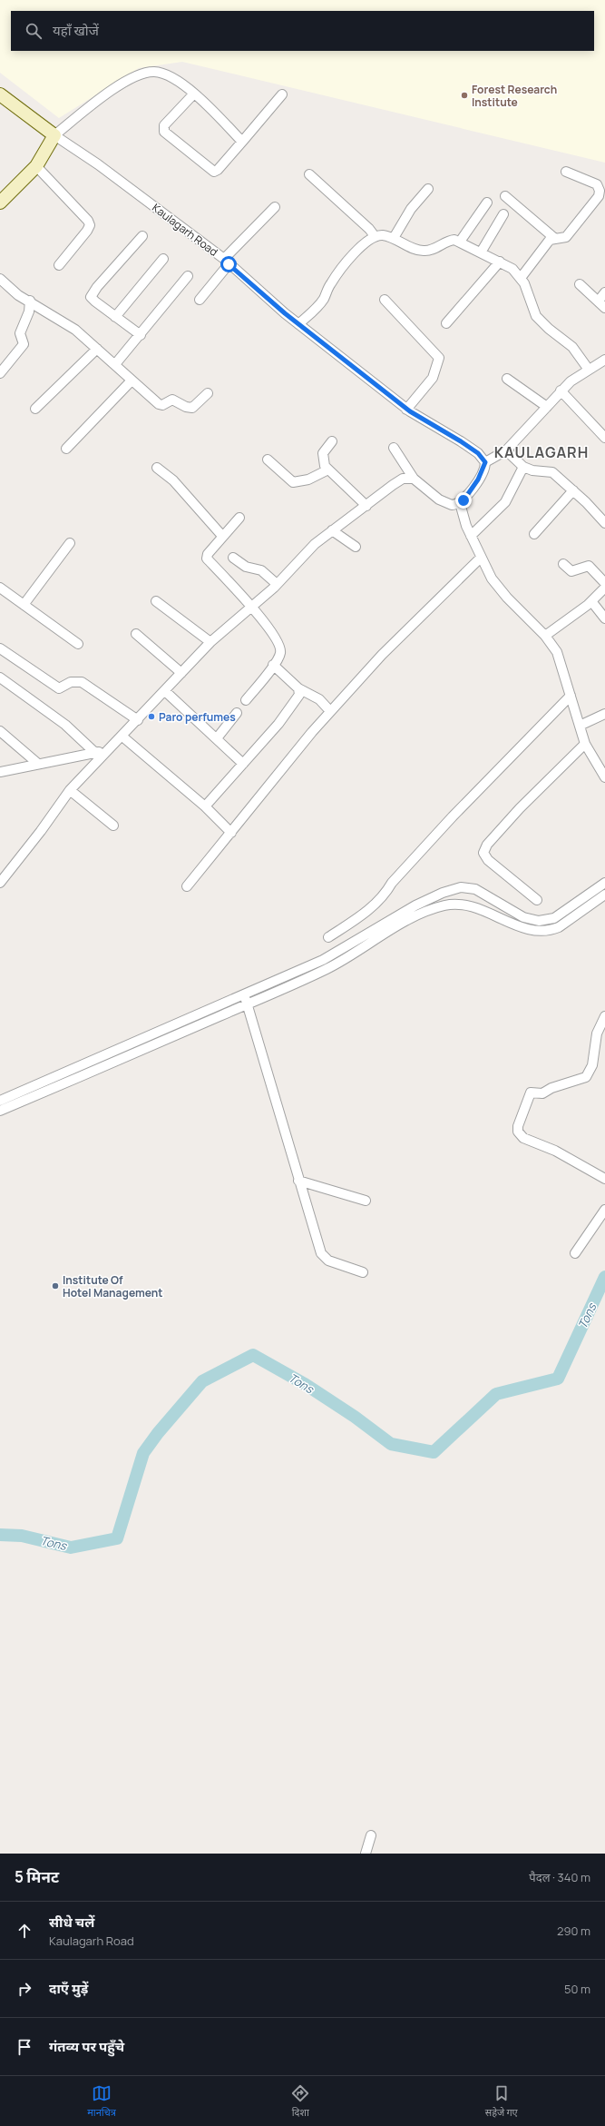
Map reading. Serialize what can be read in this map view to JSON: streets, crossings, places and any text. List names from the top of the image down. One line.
{"streets":{"street":["Kaulagarh Road"]},"districts":["KAULAGARH"],"water":["Tons"],"places":["Forest Research Institute","Paro perfumes","Institute Of Hotel Management"],"page":{"search":"यहाँ खोजें","heading":["5 मिनट","पैदल · 340 m"],"list":[["सीधे चलें","Kaulagarh Road","290 m"],["दाएँ मुड़ें","50 m"],"गंतव्य पर पहुँचे"],"nav":["मानचित्र","दिशा","सहेजे गए"]}}
